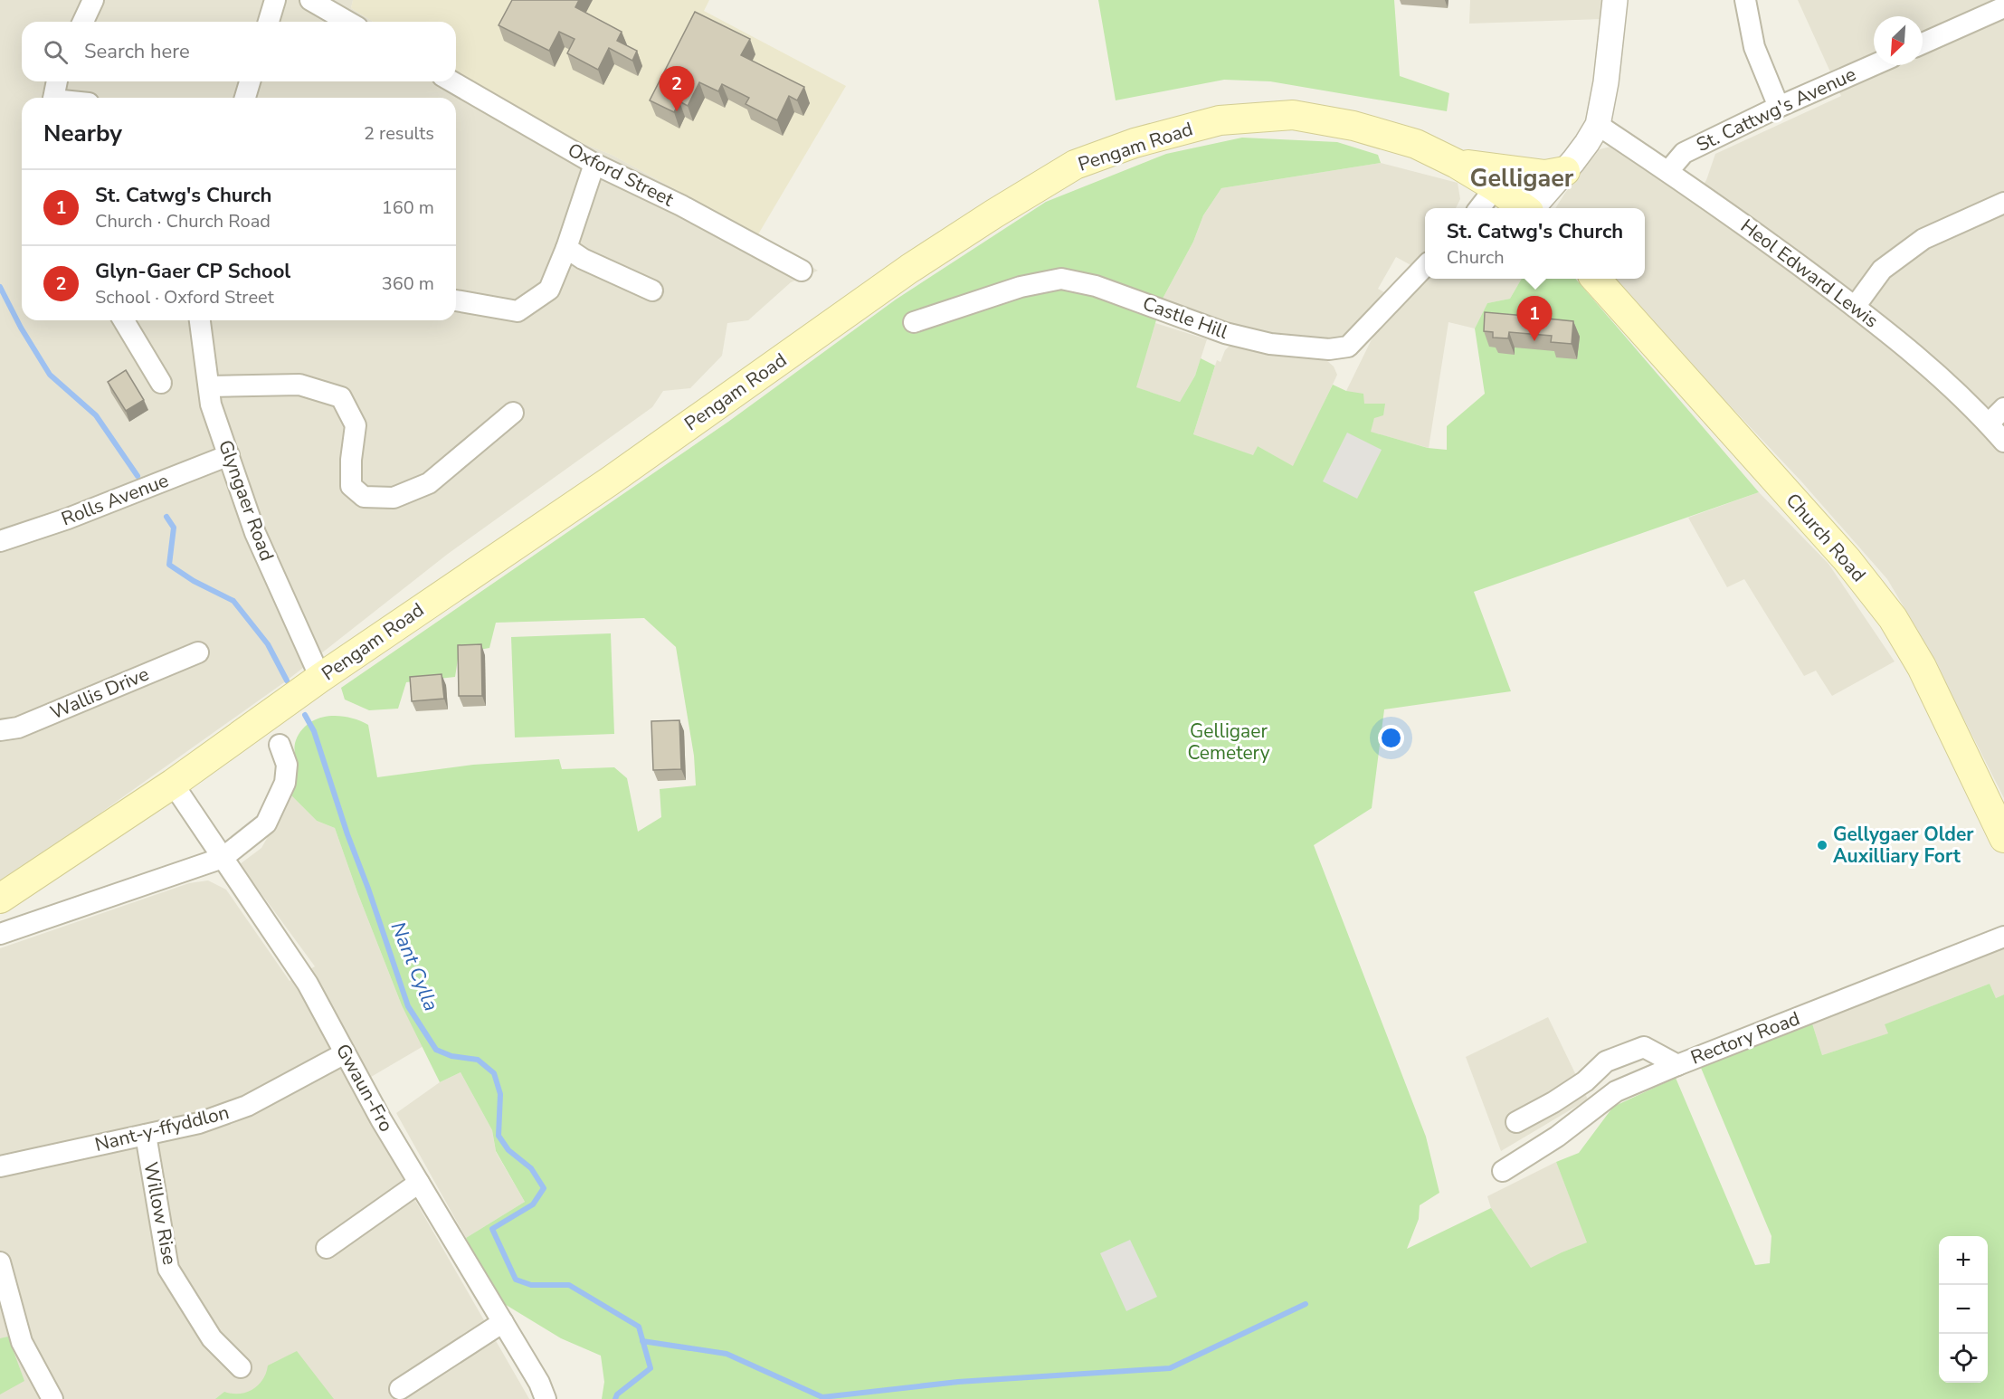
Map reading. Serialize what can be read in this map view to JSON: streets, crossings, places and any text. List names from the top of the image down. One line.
{"streets":{"main road":["Pengam Road","Church Road"],"street":["St. Cattwg's Avenue","Oxford Street","Heol Edward Lewis","Castle Hill","Rolls Avenue","Glyngaer Road","Wallis Drive","Rectory Road","Gwaun-Fro","Nant-y-ffyddlon","Willow Rise"]},"crossings":[["St. Cattwg's Avenue","Heol Edward Lewis"],["Pengam Road","Glyngaer Road"],["Pengam Road","Gwaun-Fro"],["Rolls Avenue","Glyngaer Road"],["Gwaun-Fro","Nant-y-ffyddlon"],["Nant-y-ffyddlon","Willow Rise"]],"districts":["Gelligaer"],"water":["Nant Cylla"],"parks":["Gelligaer Cemetery"],"places":["Gellygaer Older Auxilliary Fort"],"north":"bottom left","page":{"search":"Search here","pins":["2","1"],"heading":["Nearby","2 results"],"list":[{"mark":"1","name":"St. Catwg's Church","note":"Church · Church Road","value":"160 m"},{"mark":"2","name":"Glyn-Gaer CP School","note":"School · Oxford Street","value":"360 m"}],"popup":["St. Catwg's Church","Church"],"map_buttons":["+","−"]}}
